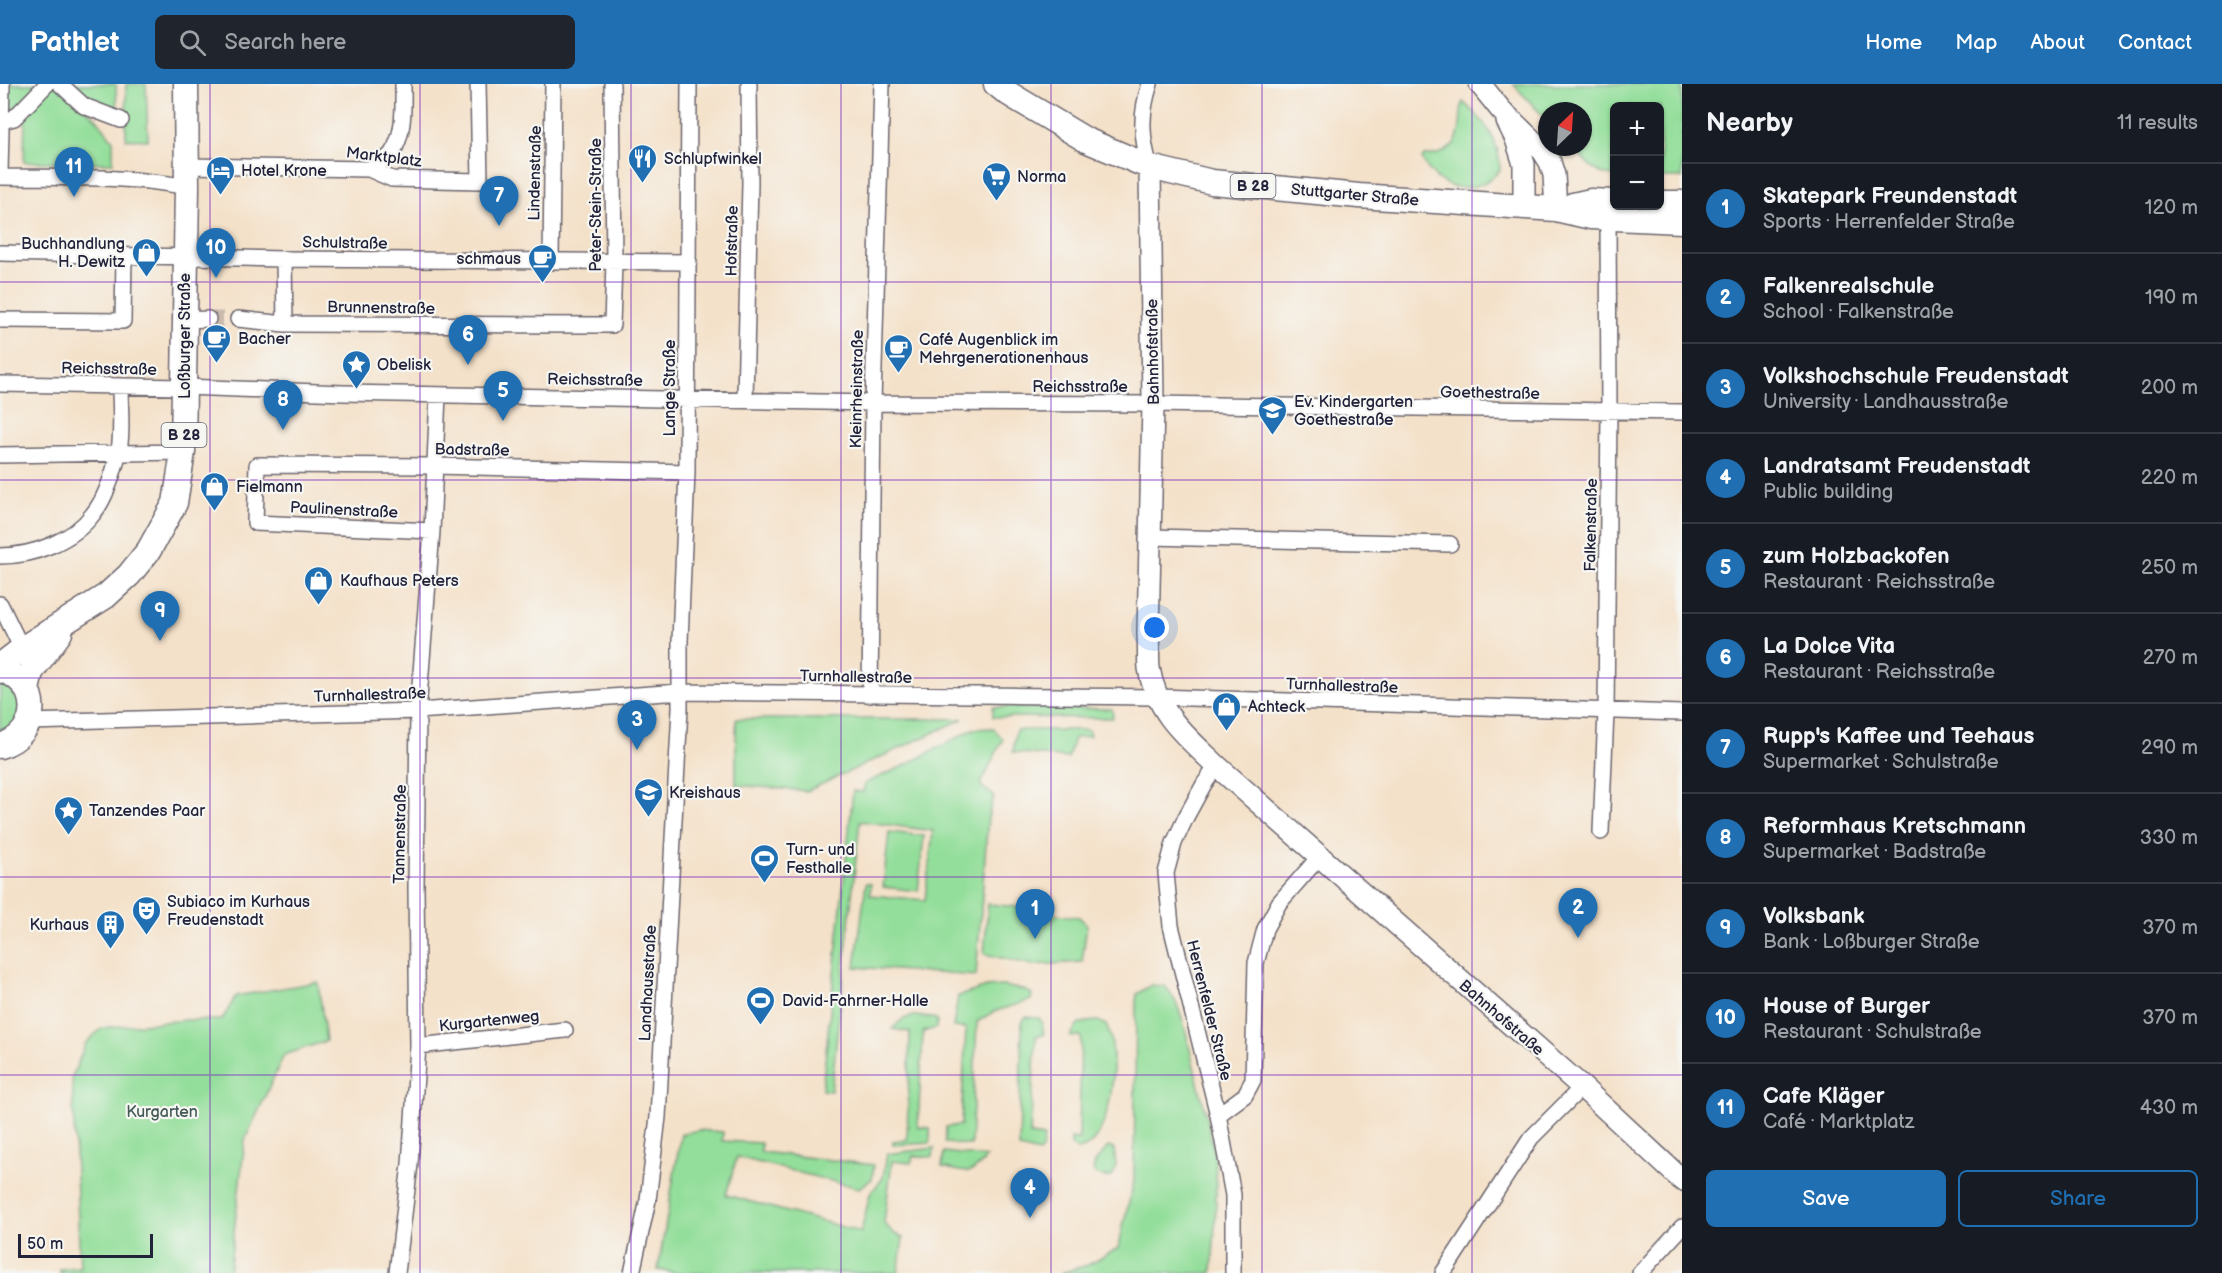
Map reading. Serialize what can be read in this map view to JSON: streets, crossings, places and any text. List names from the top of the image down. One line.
{"streets":{"main road":["B 28","Stuttgarter Straße","Loßburger Straße"],"street":["Marktplatz","Lindenstraße","Peter-Stein-Straße","Hofstraße","Schulstraße","Brunnenstraße","Bahnhofstraße","Reichsstraße","Lange Straße","Kleinrheinstraße","Goethestraße","Badstraße","Paulinenstraße","Falkenstraße","Turnhallestraße","Tannenstraße","Landhausstraße","Herrenfelder Straße","Kurgartenweg"]},"crossings":[["Marktplatz","Loßburger Straße"],["Lindenstraße","Schulstraße"],["B 28","Loßburger Straße"],["B 28","Turnhallestraße"],["Stuttgarter Straße","Bahnhofstraße"],["Stuttgarter Straße","Falkenstraße"],["Peter-Stein-Straße","Schulstraße"],["Peter-Stein-Straße","Brunnenstraße"],["Hofstraße","Reichsstraße"],["Schulstraße","Loßburger Straße"],["Schulstraße","Lange Straße"],["Loßburger Straße","Reichsstraße"],["Bahnhofstraße","Reichsstraße"],["Bahnhofstraße","Goethestraße"],["Bahnhofstraße","Turnhallestraße"],["Bahnhofstraße","Herrenfelder Straße"],["Reichsstraße","Lange Straße"],["Reichsstraße","Kleinrheinstraße"],["Reichsstraße","Goethestraße"],["Reichsstraße","Tannenstraße"],["Lange Straße","Badstraße"],["Lange Straße","Turnhallestraße"],["Lange Straße","Landhausstraße"],["Kleinrheinstraße","Turnhallestraße"],["Goethestraße","Falkenstraße"],["Badstraße","Paulinenstraße"],["Badstraße","Tannenstraße"],["Paulinenstraße","Tannenstraße"],["Falkenstraße","Turnhallestraße"],["Turnhallestraße","Tannenstraße"],["Turnhallestraße","Landhausstraße"],["Tannenstraße","Kurgartenweg"]],"parks":["Kurgarten"],"places":{"restaurant":["Schlupfwinkel"],"hotel":["Hotel Krone"],"supermarket":["Norma"],"shop":["Buchhandlung H. Dewitz","Fielmann","Kaufhaus Peters","Achteck"],"cafe":["schmaus","Bacher","Café Augenblick im Mehrgenerationenhaus"],"place":["Obelisk","Tanzendes Paar"],"school or university":["Ev. Kindergarten Goethestraße","Kreishaus"],"sports":["Turn- und Festhalle","David-Fahrner-Halle"],"theatre":["Subiaco im Kurhaus Freudenstadt"],"building":["Kurhaus"]},"scale_bar":"50 m","north":"top right","page":{"header":"Pathlet","search":"Search here","nav":["Home","Map","About","Contact"],"heading":["Nearby","11 results"],"map_buttons":["+","−"],"pins":["11","7","10","6","5","8","9","3","2","1","4"],"list":[{"mark":"1","name":"Skatepark Freundenstadt","note":"Sports · Herrenfelder Straße","value":"120 m"},{"mark":"2","name":"Falkenrealschule","note":"School · Falkenstraße","value":"190 m"},{"mark":"3","name":"Volkshochschule Freudenstadt","note":"University · Landhausstraße","value":"200 m"},{"mark":"4","name":"Landratsamt Freudenstadt","note":"Public building","value":"220 m"},{"mark":"5","name":"zum Holzbackofen","note":"Restaurant · Reichsstraße","value":"250 m"},{"mark":"6","name":"La Dolce Vita","note":"Restaurant · Reichsstraße","value":"270 m"},{"mark":"7","name":"Rupp's Kaffee und Teehaus","note":"Supermarket · Schulstraße","value":"290 m"},{"mark":"8","name":"Reformhaus Kretschmann","note":"Supermarket · Badstraße","value":"330 m"},{"mark":"9","name":"Volksbank","note":"Bank · Loßburger Straße","value":"370 m"},{"mark":"10","name":"House of Burger","note":"Restaurant · Schulstraße","value":"370 m"},{"mark":"11","name":"Cafe Kläger","note":"Café · Marktplatz","value":"430 m"}],"buttons":["Save","Share"],"scale":"50 m"}}
